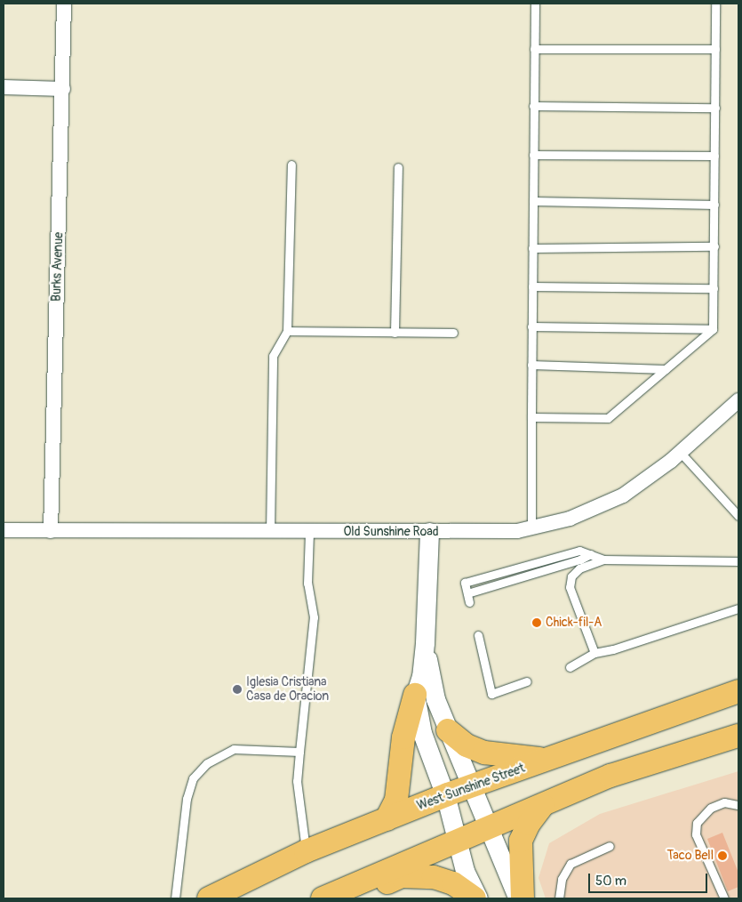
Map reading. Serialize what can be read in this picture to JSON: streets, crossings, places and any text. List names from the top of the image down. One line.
{"streets":{"main road":["West Sunshine Street"],"street":["Burks Avenue","Old Sunshine Road"]},"crossings":[["Burks Avenue","Old Sunshine Road"]],"places":["Chick-fil-A","Iglesia Cristiana Casa de Oracion","Taco Bell"],"scale_bar":"50 m"}
